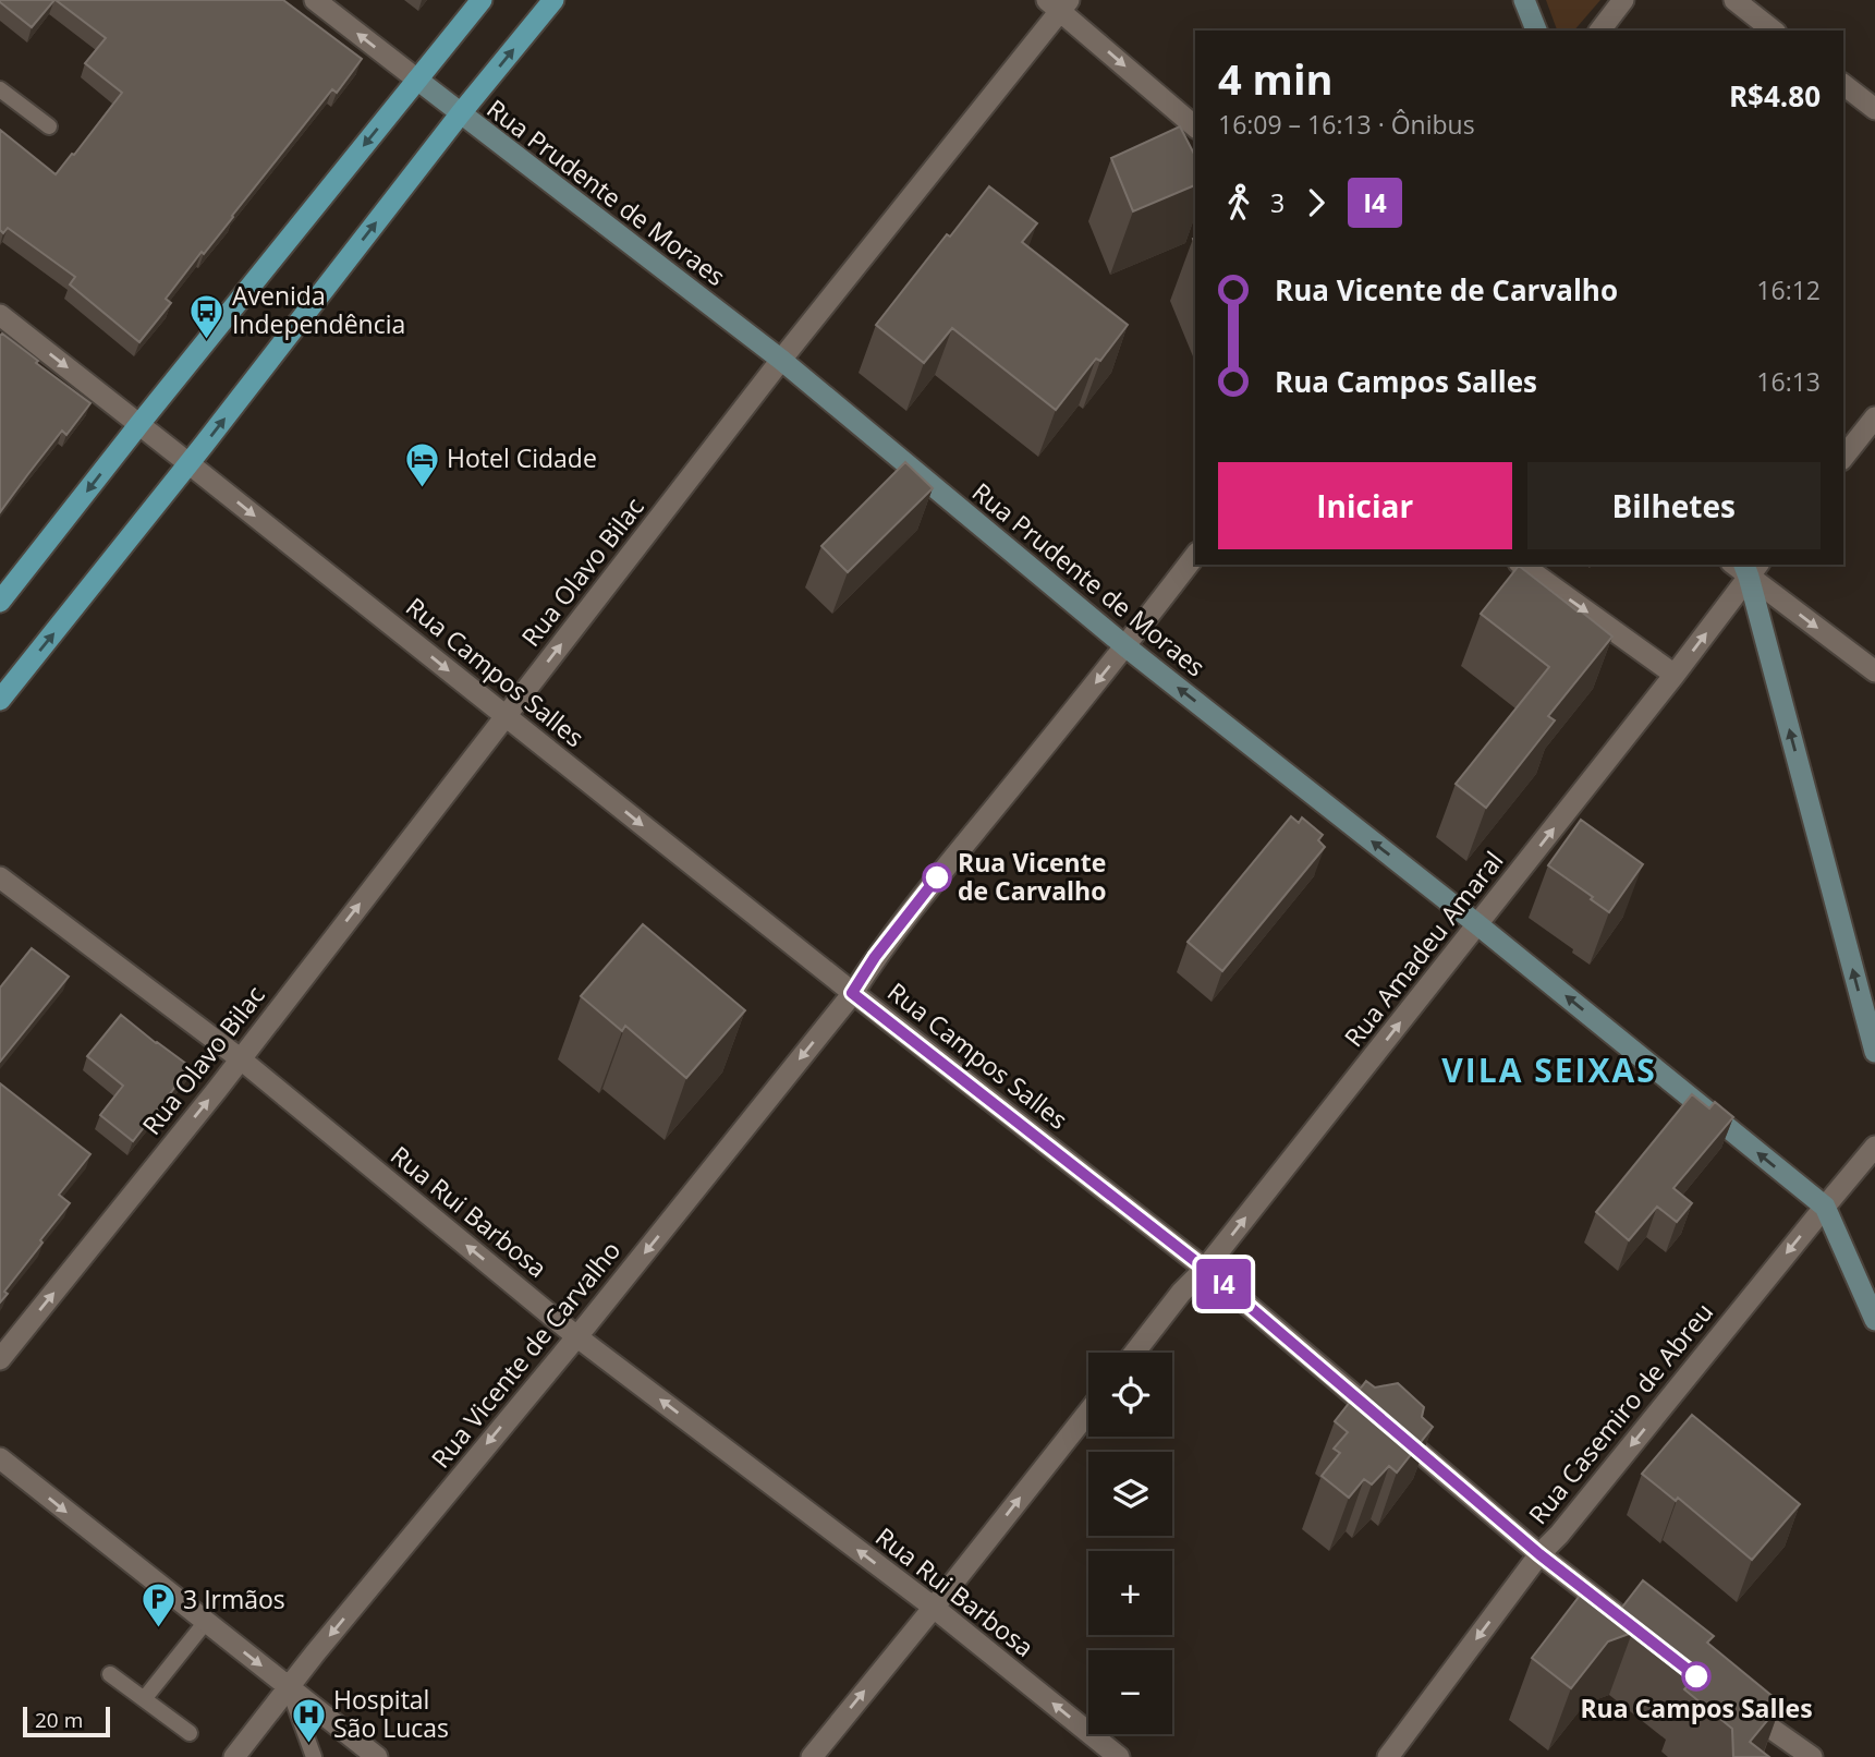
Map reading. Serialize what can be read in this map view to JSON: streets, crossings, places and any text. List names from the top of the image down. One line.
{"streets":{"main road":["Rua Prudente de Moraes"],"street":["Rua Olavo Bilac","Rua Campos Salles","Rua Amadeu Amaral","Rua Rui Barbosa","Rua Vicente de Carvalho","Rua Casemiro de Abreu"]},"crossings":[["Rua Prudente de Moraes","Rua Olavo Bilac"],["Rua Prudente de Moraes","Rua Amadeu Amaral"],["Rua Prudente de Moraes","Rua Vicente de Carvalho"],["Rua Prudente de Moraes","Rua Casemiro de Abreu"],["Rua Olavo Bilac","Rua Campos Salles"],["Rua Olavo Bilac","Rua Rui Barbosa"],["Rua Campos Salles","Rua Amadeu Amaral"],["Rua Campos Salles","Rua Vicente de Carvalho"],["Rua Campos Salles","Rua Casemiro de Abreu"],["Rua Rui Barbosa","Rua Vicente de Carvalho"]],"one_way":["Rua Prudente de Moraes","Rua Olavo Bilac","Rua Campos Salles","Rua Amadeu Amaral","Rua Rui Barbosa","Rua Vicente de Carvalho","Rua Casemiro de Abreu"],"districts":["VILA SEIXAS"],"places":{"bus stop":["Avenida Independência"],"hotel":["Hotel Cidade"],"other":["Rua Vicente de Carvalho","Rua Campos Salles"],"parking":["3 Irmãos"],"hospital":["Hospital São Lucas"]},"lines":["bus line I4"],"scale_bar":"20 m","page":{"on_map":"I4","heading":["4 min","16:09 – 16:13 · Ônibus","R$4.80"],"legs":["3","I4"],"list":[{"name":"Rua Vicente de Carvalho","value":"16:12"},{"name":"Rua Campos Salles","value":"16:13"}],"buttons":["Iniciar","Bilhetes"],"map_buttons":["+","−"],"scale":"20 m"}}
